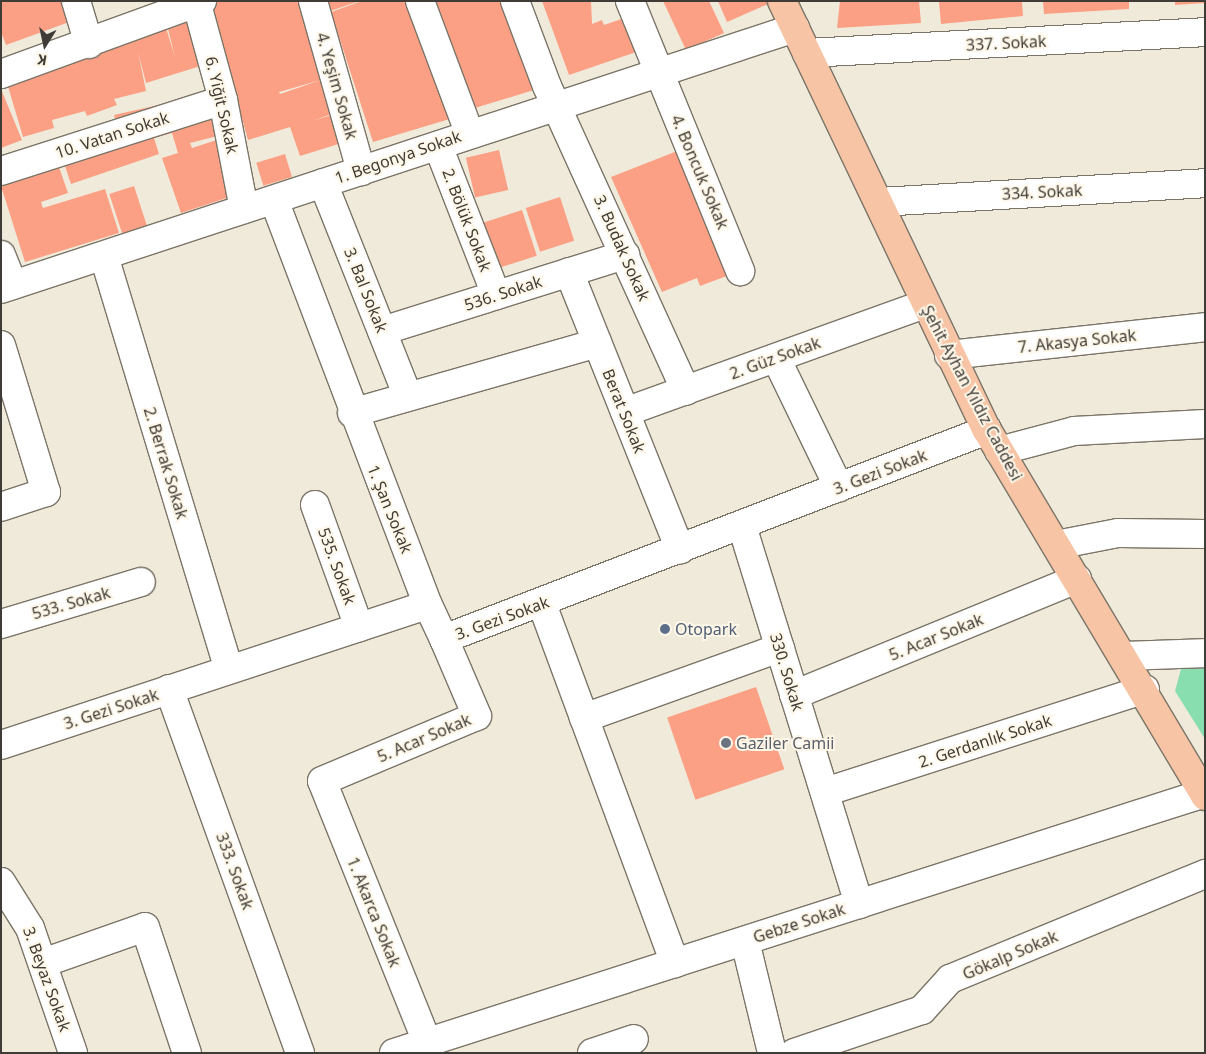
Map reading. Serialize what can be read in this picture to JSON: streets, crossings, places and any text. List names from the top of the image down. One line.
{"streets":{"main road":["Şehit Ayhan Yıldız Caddesi"],"street":["337. Sokak","4. Yeşim Sokak","6. Yiğit Sokak","10. Vatan Sokak","1. Begonya Sokak","4. Boncuk Sokak","334. Sokak","2. Bölük Sokak","3. Budak Sokak","3. Bal Sokak","536. Sokak","7. Akasya Sokak","2. Güz Sokak","Berat Sokak","2. Berrak Sokak","3. Gezi Sokak","1. Şan Sokak","535. Sokak","533. Sokak","5. Acar Sokak","330. Sokak","2. Gerdanlık Sokak","333. Sokak","1. Akarca Sokak","Gebze Sokak","Gökalp Sokak","3. Beyaz Sokak"]},"crossings":[["337. Sokak","Şehit Ayhan Yıldız Caddesi"],["4. Yeşim Sokak","1. Begonya Sokak"],["6. Yiğit Sokak","10. Vatan Sokak"],["6. Yiğit Sokak","1. Begonya Sokak"],["1. Begonya Sokak","4. Boncuk Sokak"],["1. Begonya Sokak","2. Bölük Sokak"],["1. Begonya Sokak","3. Budak Sokak"],["1. Begonya Sokak","3. Bal Sokak"],["1. Begonya Sokak","Şehit Ayhan Yıldız Caddesi"],["1. Begonya Sokak","2. Berrak Sokak"],["1. Begonya Sokak","1. Şan Sokak"],["334. Sokak","Şehit Ayhan Yıldız Caddesi"],["2. Bölük Sokak","536. Sokak"],["3. Budak Sokak","536. Sokak"],["3. Budak Sokak","2. Güz Sokak"],["3. Bal Sokak","536. Sokak"],["536. Sokak","Berat Sokak"],["7. Akasya Sokak","Şehit Ayhan Yıldız Caddesi"],["2. Güz Sokak","Şehit Ayhan Yıldız Caddesi"],["2. Güz Sokak","Berat Sokak"],["Şehit Ayhan Yıldız Caddesi","3. Gezi Sokak"],["Şehit Ayhan Yıldız Caddesi","5. Acar Sokak"],["Şehit Ayhan Yıldız Caddesi","2. Gerdanlık Sokak"],["Şehit Ayhan Yıldız Caddesi","Gebze Sokak"],["Berat Sokak","3. Gezi Sokak"],["2. Berrak Sokak","3. Gezi Sokak"],["3. Gezi Sokak","1. Şan Sokak"],["3. Gezi Sokak","535. Sokak"],["3. Gezi Sokak","5. Acar Sokak"],["3. Gezi Sokak","330. Sokak"],["3. Gezi Sokak","333. Sokak"],["5. Acar Sokak","330. Sokak"],["5. Acar Sokak","1. Akarca Sokak"],["330. Sokak","2. Gerdanlık Sokak"],["330. Sokak","Gebze Sokak"],["1. Akarca Sokak","Gebze Sokak"]],"places":["Otopark","Gaziler Camii"],"north":"bottom"}
